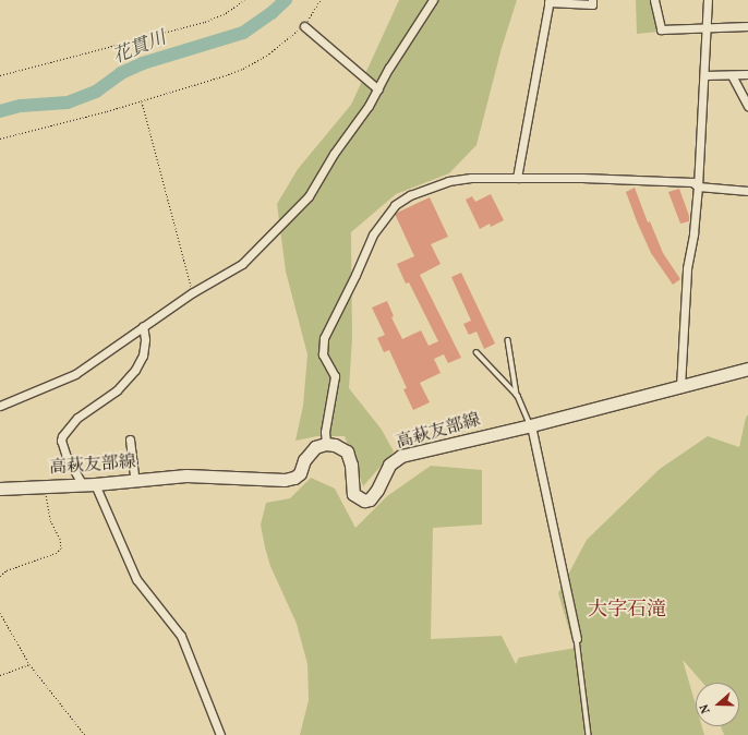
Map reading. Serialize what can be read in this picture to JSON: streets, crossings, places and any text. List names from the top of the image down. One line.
{"streets":{"main road":["高萩友部線"]},"districts":["大字石滝"],"water":["花貫川"],"north":"left"}
